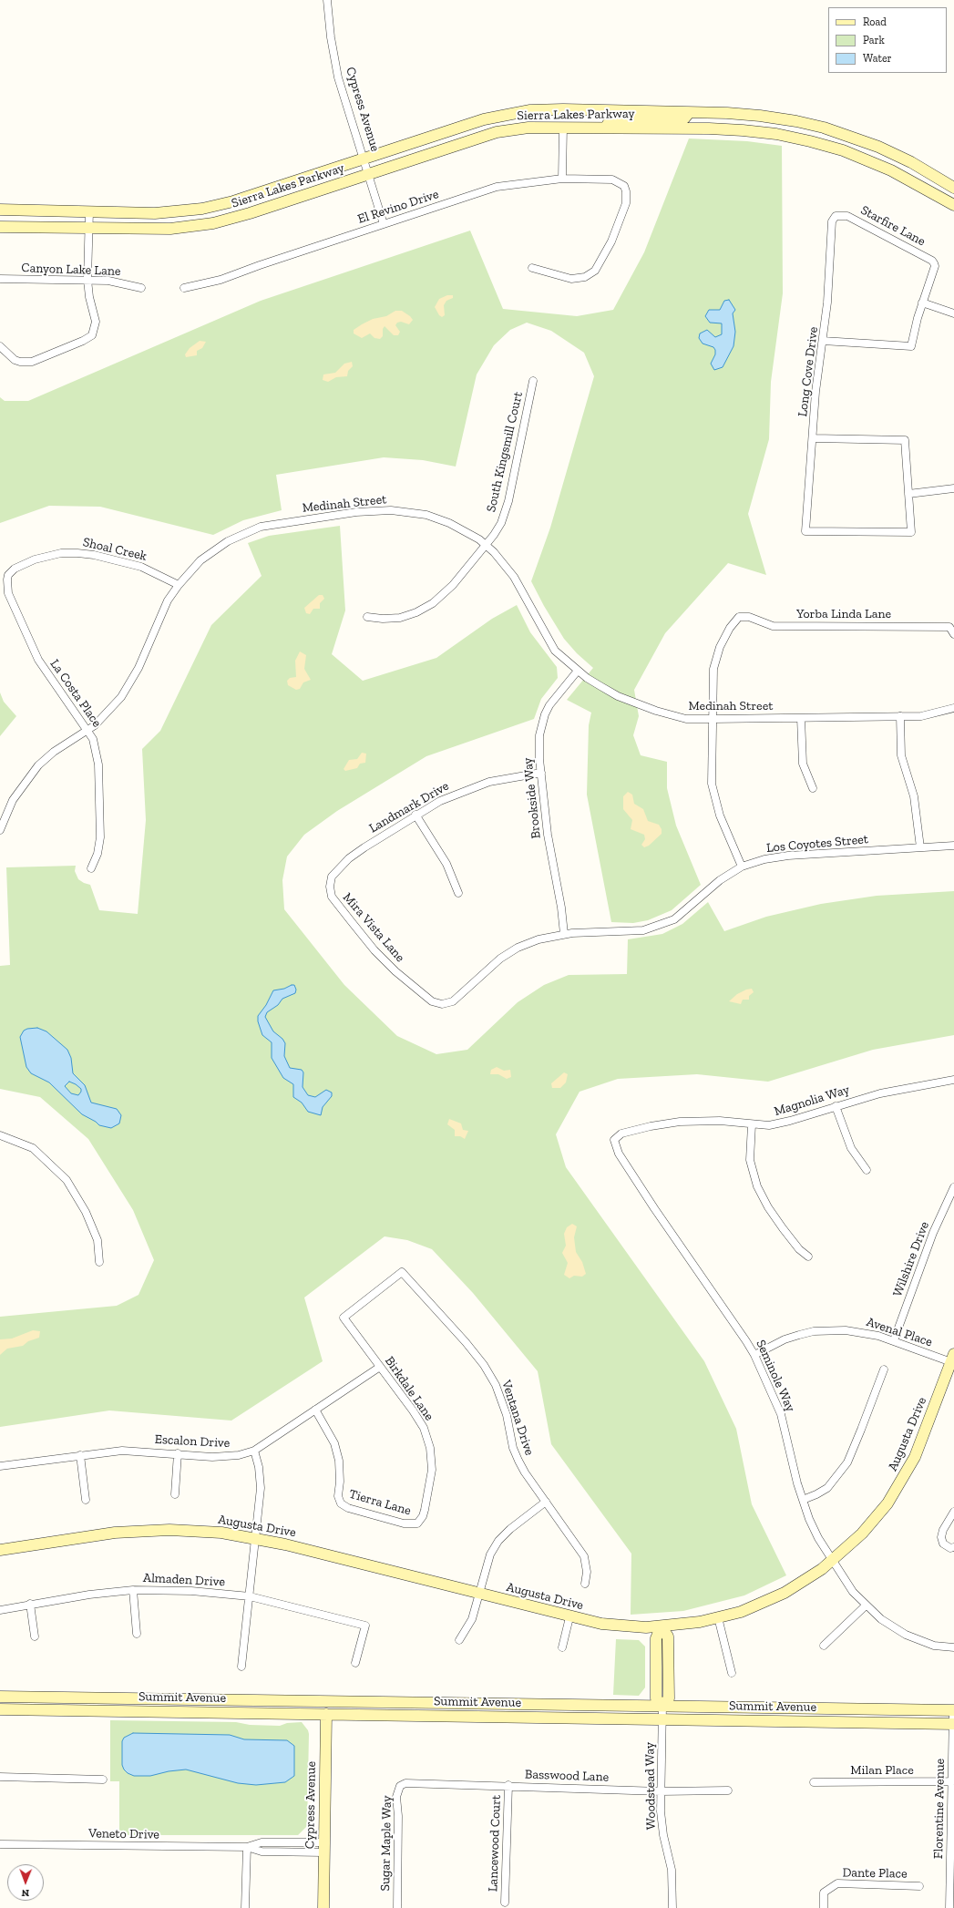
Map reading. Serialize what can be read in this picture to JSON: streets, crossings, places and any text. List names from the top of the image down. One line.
{"streets":{"street":["Cypress Avenue","Sierra Lakes Parkway","El Revino Drive","Starfire Lane","Canyon Lake Lane","Long Cove Drive","South Kingsmill Court","Medinah Street","Shoal Creek","Yorba Linda Lane","La Costa Place","Brookside Way","Landmark Drive","Los Coyotes Street","Mira Vista Lane","Magnolia Way","Wilshire Drive","Avenal Place","Seminole Way","Birkdale Lane","Ventana Drive","Augusta Drive","Escalon Drive","Tierra Lane","Almaden Drive","Summit Avenue","Milan Place","Basswood Lane","Woodstead Way","Florentine Avenue","Veneto Drive","Sugar Maple Way","Lancewood Court","Dante Place"]},"crossings":[["Cypress Avenue","Sierra Lakes Parkway"],["Cypress Avenue","El Revino Drive"],["Cypress Avenue","Summit Avenue"],["Cypress Avenue","Veneto Drive"],["Starfire Lane","Long Cove Drive"],["South Kingsmill Court","Medinah Street"],["Medinah Street","Shoal Creek"],["Medinah Street","Yorba Linda Lane"],["Medinah Street","La Costa Place"],["Medinah Street","Brookside Way"],["Shoal Creek","La Costa Place"],["Brookside Way","Landmark Drive"],["Brookside Way","Los Coyotes Street"],["Landmark Drive","Mira Vista Lane"],["Los Coyotes Street","Mira Vista Lane"],["Magnolia Way","Seminole Way"],["Wilshire Drive","Avenal Place"],["Avenal Place","Seminole Way"],["Avenal Place","Augusta Drive"],["Seminole Way","Augusta Drive"],["Birkdale Lane","Ventana Drive"],["Birkdale Lane","Escalon Drive"],["Birkdale Lane","Tierra Lane"],["Escalon Drive","Tierra Lane"],["Summit Avenue","Woodstead Way"],["Summit Avenue","Florentine Avenue"],["Milan Place","Florentine Avenue"],["Basswood Lane","Woodstead Way"],["Basswood Lane","Sugar Maple Way"],["Basswood Lane","Lancewood Court"]],"legend":["Road","Park","Water"],"north":"bottom"}
